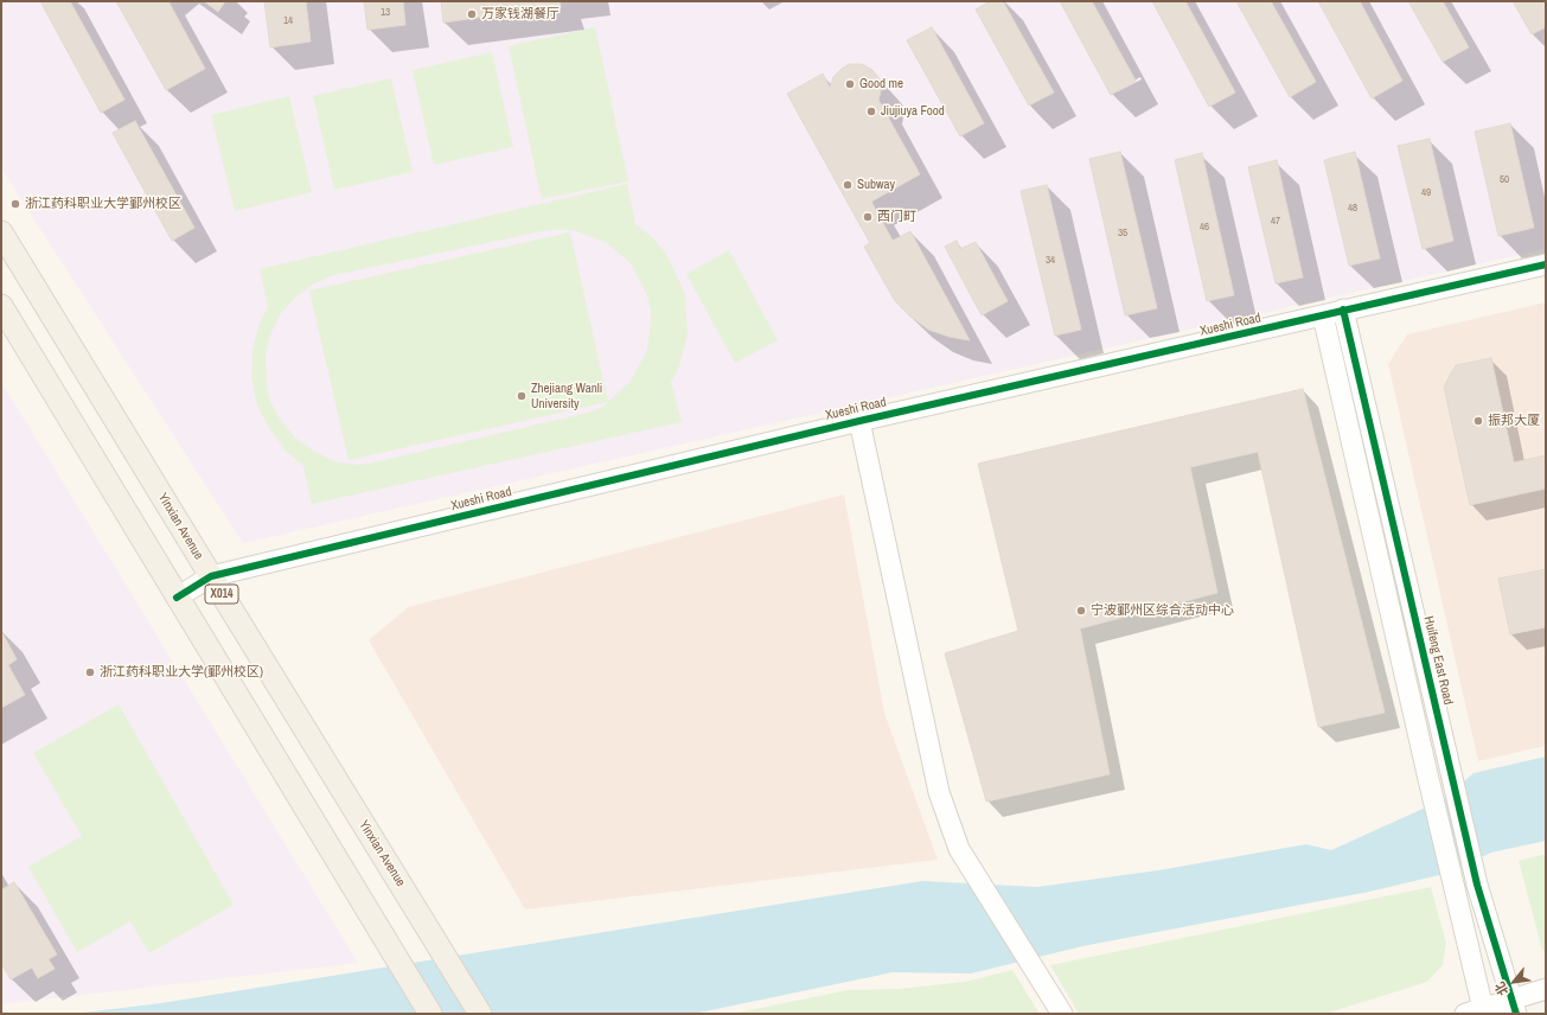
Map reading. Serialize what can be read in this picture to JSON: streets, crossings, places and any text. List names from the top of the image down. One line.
{"streets":{"main road":["Yinxian Avenue","X014"],"street":["Xueshi Road","Huifeng East Road"]},"crossings":[["Xueshi Road","Yinxian Avenue"],["Xueshi Road","Huifeng East Road"]],"places":["万家钱湖餐厅","Good me","Jiujiuya Food","Subway","浙江药科职业大学鄞州校区","西门町","Zhejiang Wanli University","振邦大厦","宁波鄞州区综合活动中心","浙江药科职业大学(鄞州校区)"],"house_numbers":["13","14","50","49","48","47","46","35","34"],"north":"bottom left"}
